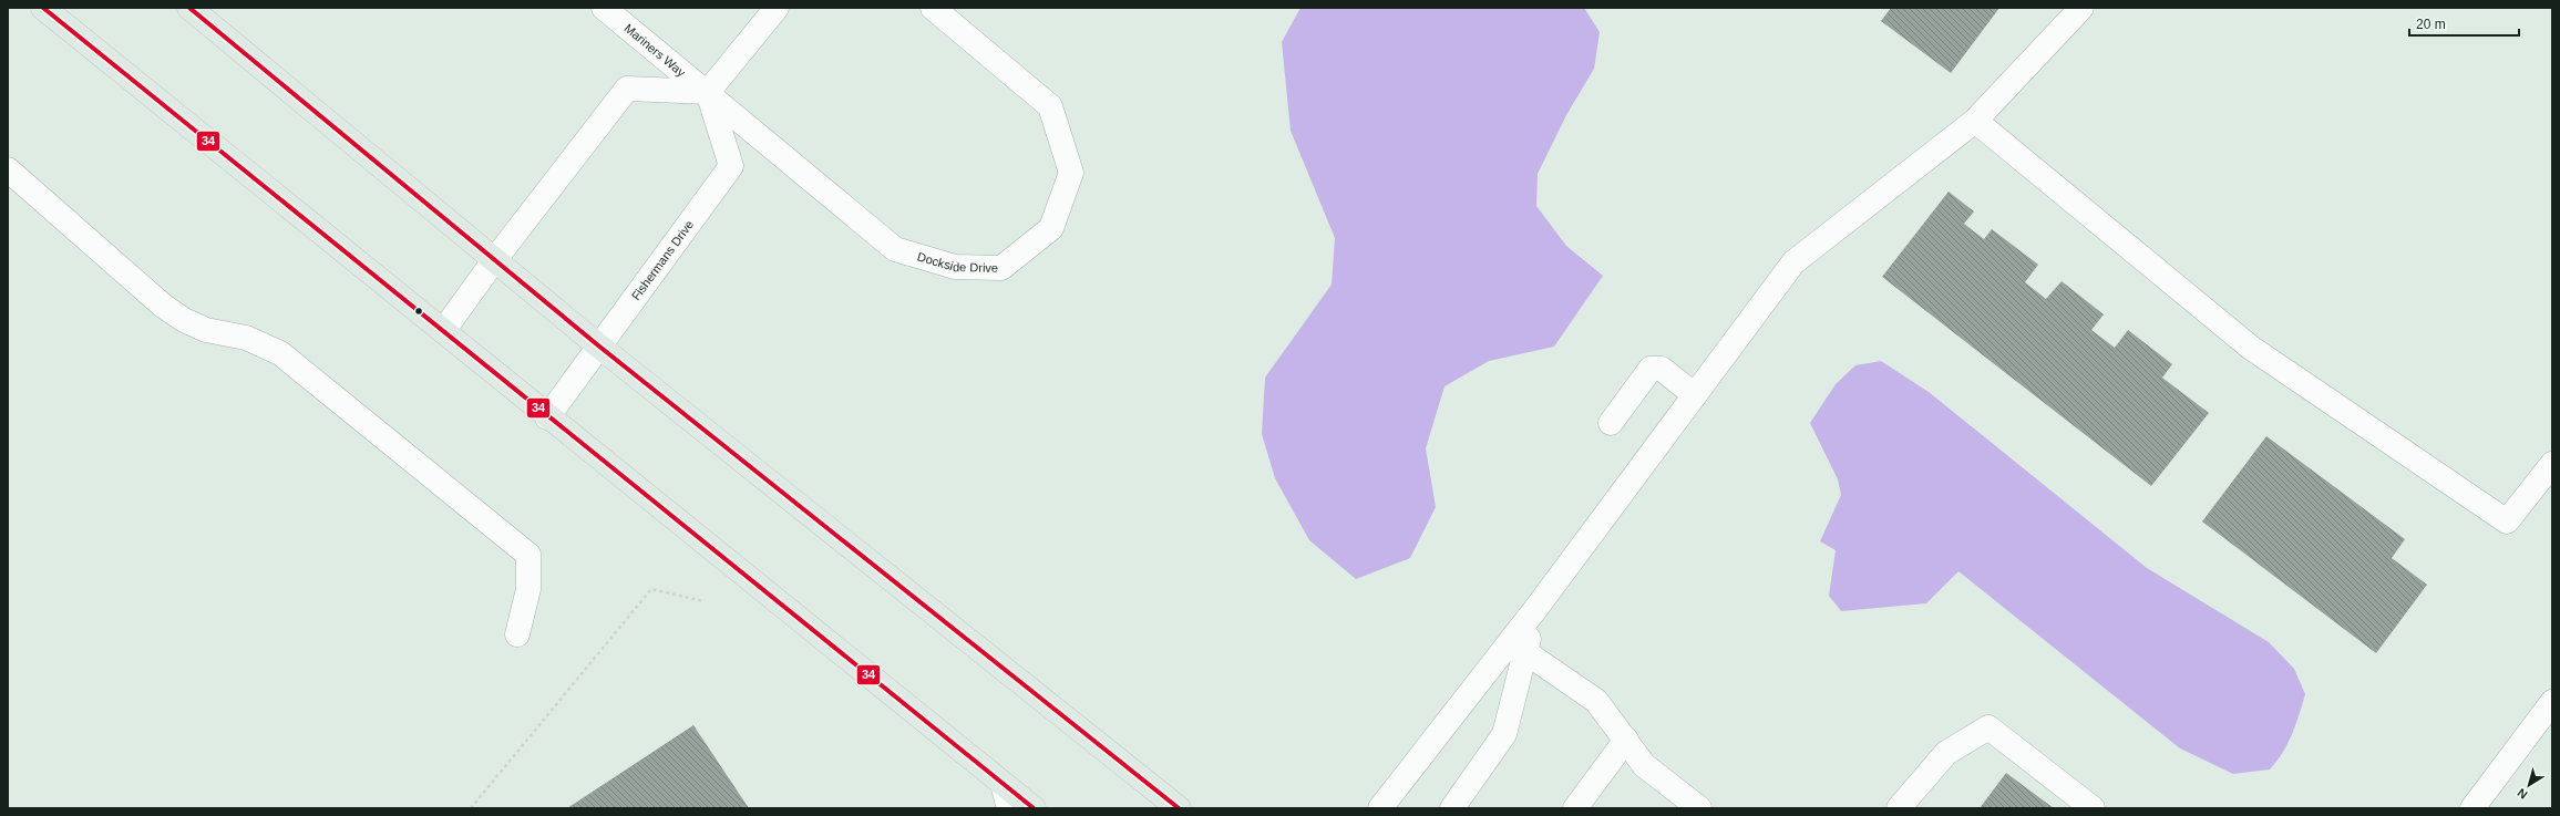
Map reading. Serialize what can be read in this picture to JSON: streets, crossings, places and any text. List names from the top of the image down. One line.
{"streets":{"street":["Mariners Way","Fishermans Drive","Dockside Drive"]},"crossings":[["Mariners Way","Fishermans Drive"],["Mariners Way","Dockside Drive"],["Fishermans Drive","Dockside Drive"]],"lines":["transit line 34"],"scale_bar":"20 m","north":"bottom left"}
